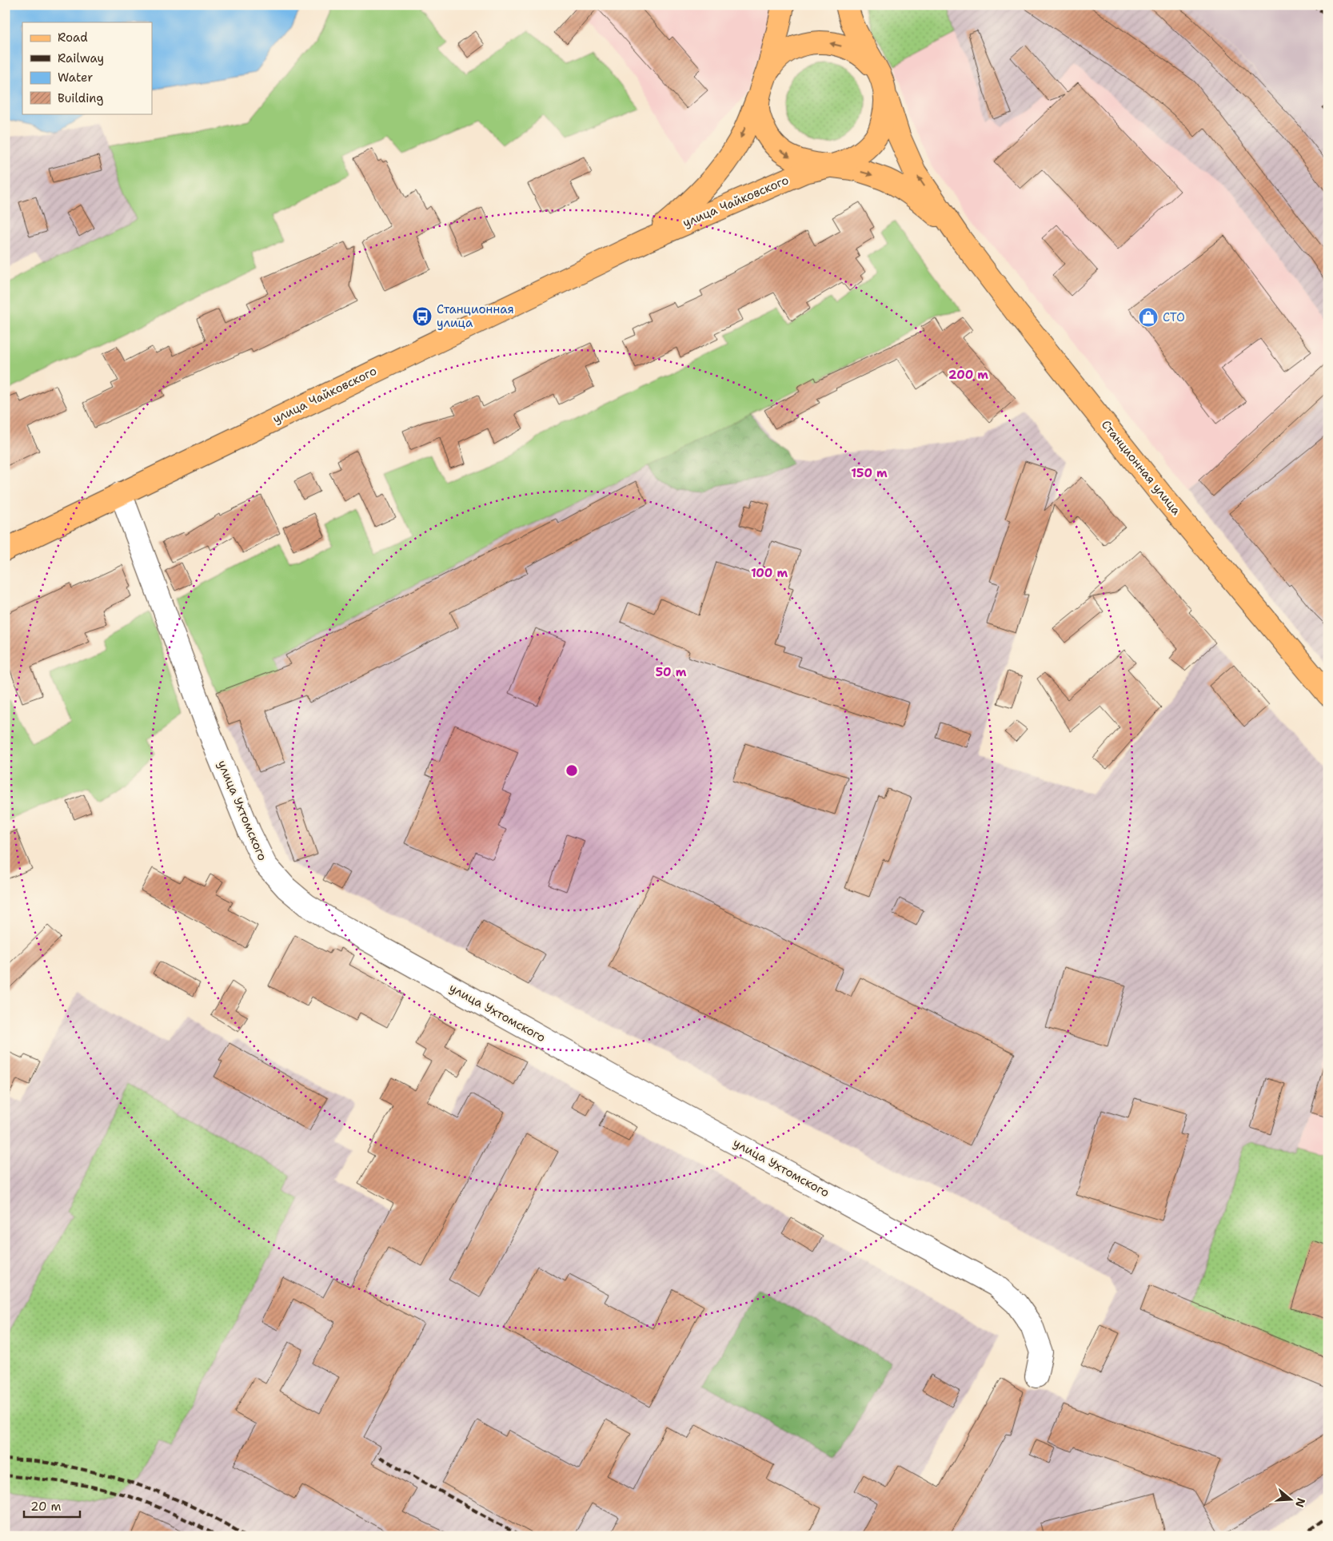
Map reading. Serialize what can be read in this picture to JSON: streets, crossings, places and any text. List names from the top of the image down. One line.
{"streets":{"main road":["улица Чайковского","Станционная улица"],"street":["улица Ухтомского"]},"crossings":[["улица Чайковского","Станционная улица"],["улица Чайковского","улица Ухтомского"]],"places":{"bus stop":["Станционная улица"],"shop":["СТО"]},"legend":["Road","Railway","Water","Building"],"scale_bar":"20 m","north":"right","rings":["200 m","150 m","100 m","50 m"]}
